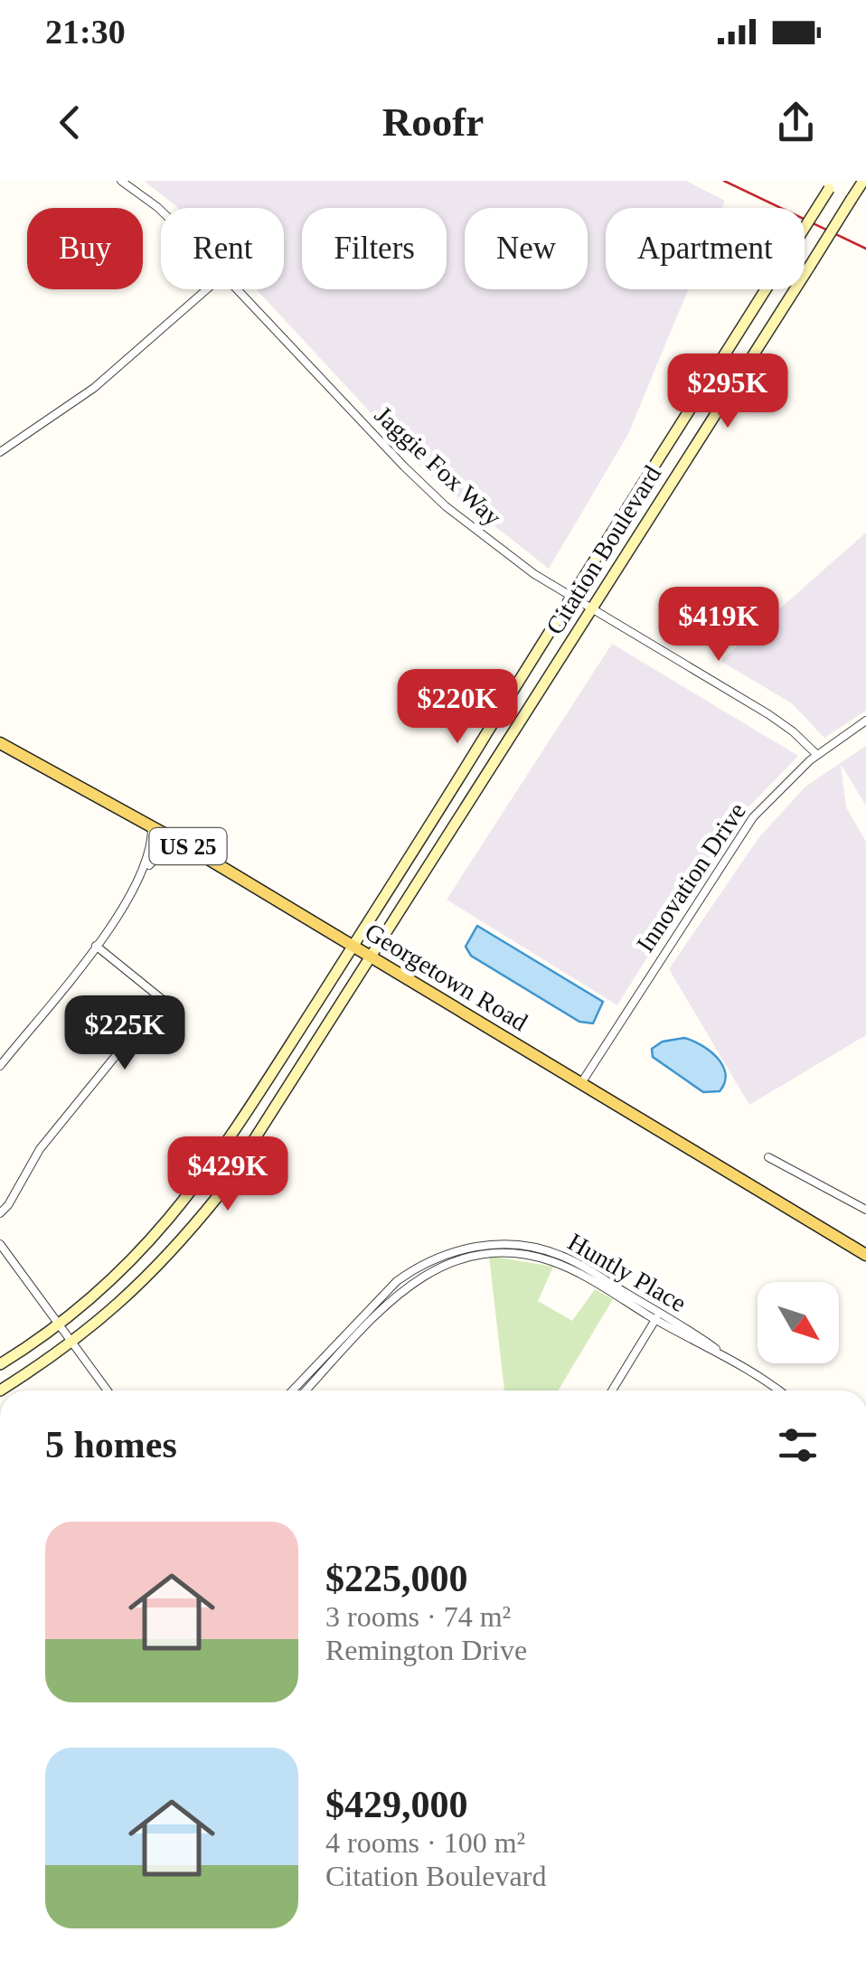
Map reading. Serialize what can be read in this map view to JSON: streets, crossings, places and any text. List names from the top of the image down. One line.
{"streets":{"main road":["Citation Boulevard","US 25","Georgetown Road"],"street":["Jaggie Fox Way","Innovation Drive","Huntly Place"]},"crossings":[["Jaggie Fox Way","Citation Boulevard"],["Jaggie Fox Way","Innovation Drive"],["Citation Boulevard","Georgetown Road"],["Innovation Drive","Georgetown Road"]],"north":"bottom right","page":{"status":"21:30","header":"Roofr","chip":["Buy","Rent","Filters","New","Apartment"],"price":["$295K","$419K","$220K","$225K","$429K"],"heading":"5 homes","list":[{"name":"$225,000","note":"3 rooms · 74 m² · Remington Drive"},{"name":"$429,000","note":"4 rooms · 100 m² · Citation Boulevard"}]}}
